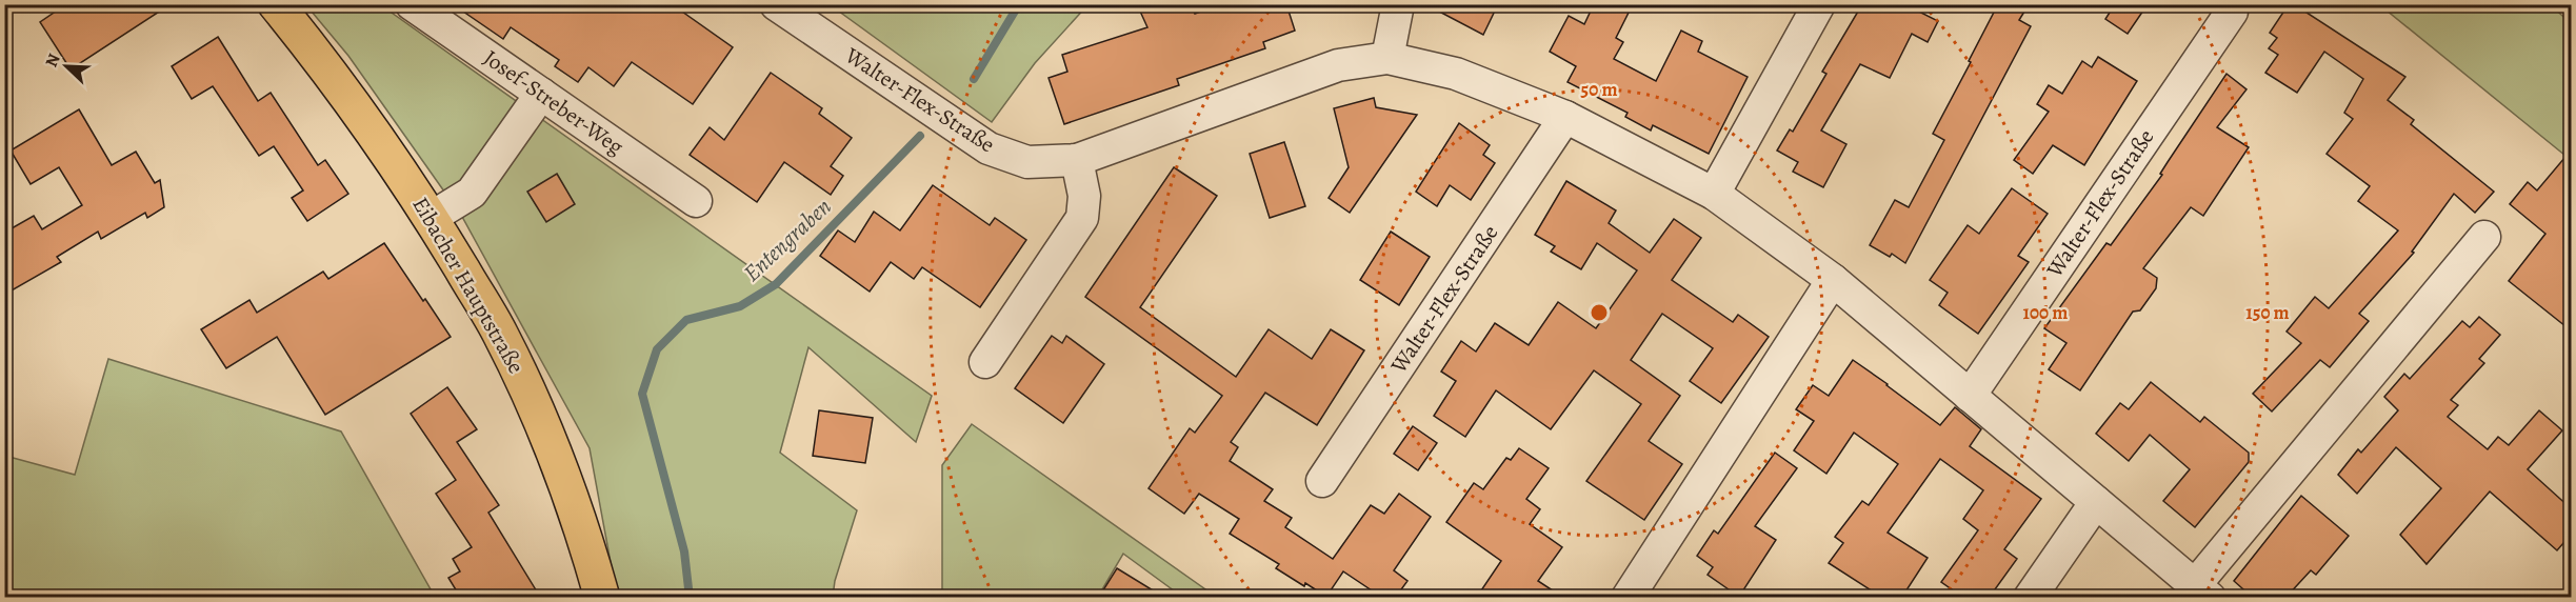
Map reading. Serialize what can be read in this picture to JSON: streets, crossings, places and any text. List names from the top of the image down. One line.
{"streets":{"main road":["Eibacher Hauptstraße"],"street":["Walter-Flex-Straße","Josef-Streber-Weg"]},"water":["Entengraben"],"north":"top left","rings":["50 m","100 m","150 m"]}
